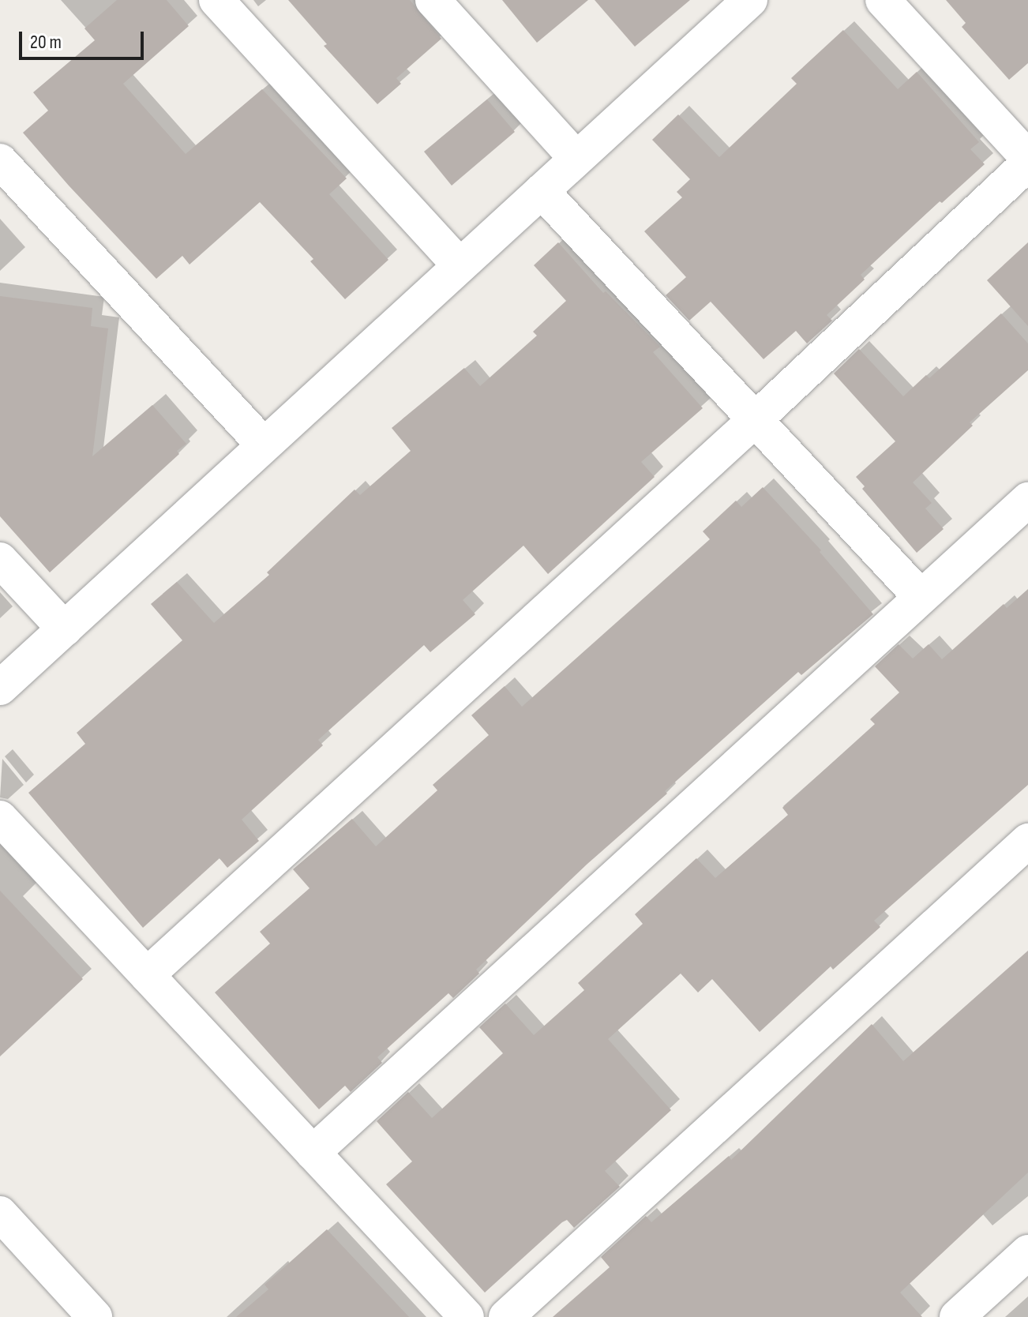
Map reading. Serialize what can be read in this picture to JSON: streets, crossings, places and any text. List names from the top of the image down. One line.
{"scale_bar":"20 m"}
